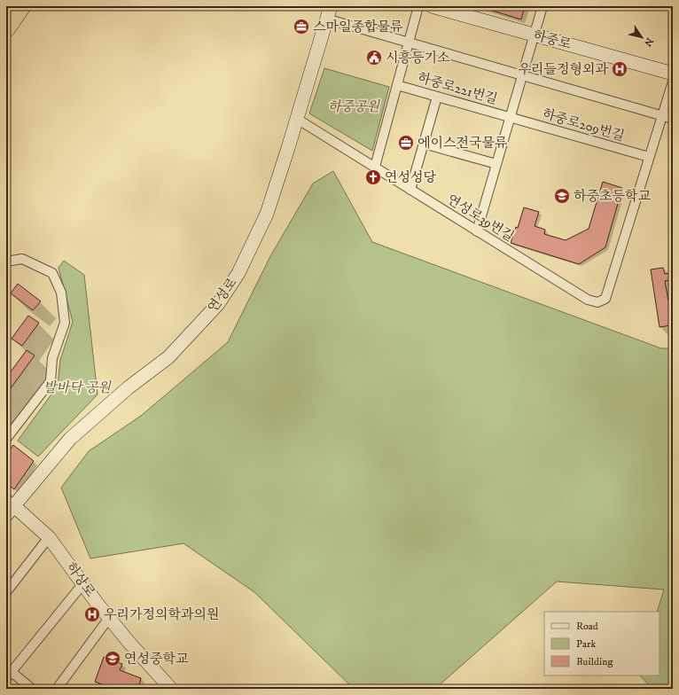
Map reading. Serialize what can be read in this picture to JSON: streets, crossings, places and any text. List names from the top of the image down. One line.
{"streets":{"street":["하중로","하중로221번길","하중로209번길","연성로39번길","연성로","하상로"]},"crossings":[["하중로","하중로221번길"],["하중로221번길","하중로209번길"],["하중로221번길","연성로39번길"],["하중로209번길","연성로39번길"],["연성로39번길","연성로"],["연성로","하상로"]],"parks":["하중공원","발바닥 공원"],"places":{"office":["스마일종합물류","에이스전국물류"],"public building":["시흥등기소"],"hospital":["우리들정형외과","우리가정의학과의원"],"church":["연성성당"],"school or university":["하중초등학교","연성중학교"]},"legend":["Road","Park","Building"],"north":"bottom right"}
